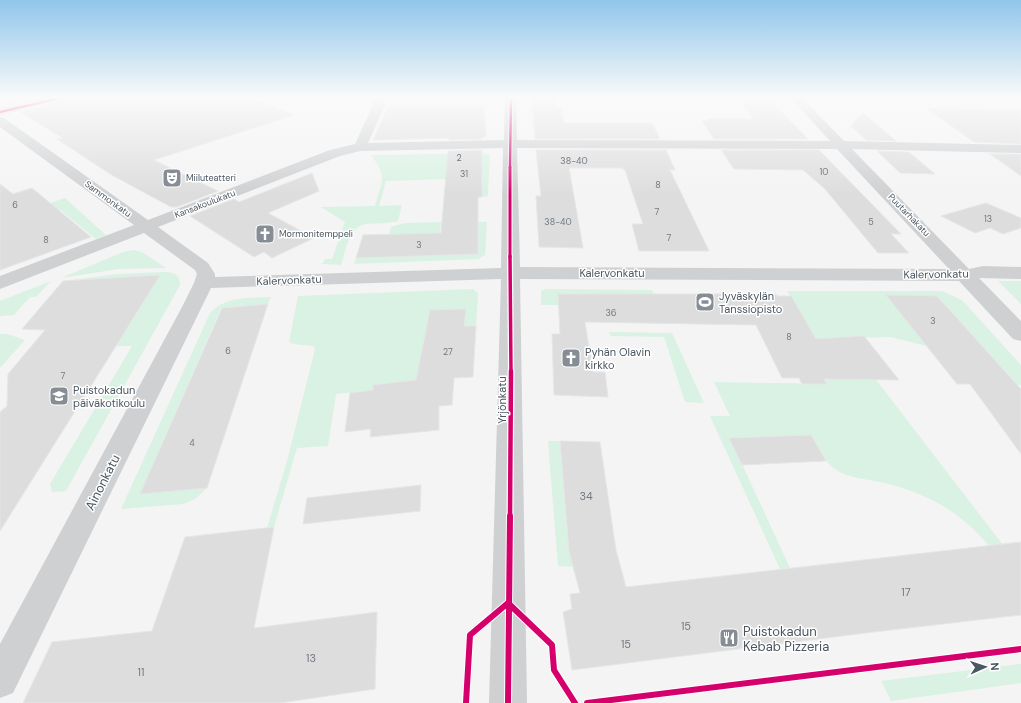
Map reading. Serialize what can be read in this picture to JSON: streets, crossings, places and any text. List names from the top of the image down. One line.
{"streets":{"street":["Sammonkatu","Kansakoulukatu","Puutarhakatu","Kalervonkatu","Yrjönkatu","Ainonkatu"]},"crossings":[["Sammonkatu","Kansakoulukatu"],["Sammonkatu","Kalervonkatu"],["Sammonkatu","Ainonkatu"],["Kansakoulukatu","Puutarhakatu"],["Kansakoulukatu","Yrjönkatu"],["Puutarhakatu","Kalervonkatu"],["Kalervonkatu","Yrjönkatu"],["Kalervonkatu","Ainonkatu"]],"places":{"theatre":["Miiluteatteri"],"church":["Mormonitemppeli","Pyhän Olavin kirkko"],"sports":["Jyväskylän Tanssiopisto"],"school or university":["Puistokadun päiväkotikoulu"],"restaurant":["Puistokadun Kebab Pizzeria"]},"house_numbers":["2","38-40","10","31","8","6","7","13","38-40","5","7","8","3","36","3","8","6","27","7","4","34","17","15","15","13","11"],"north":"right"}
